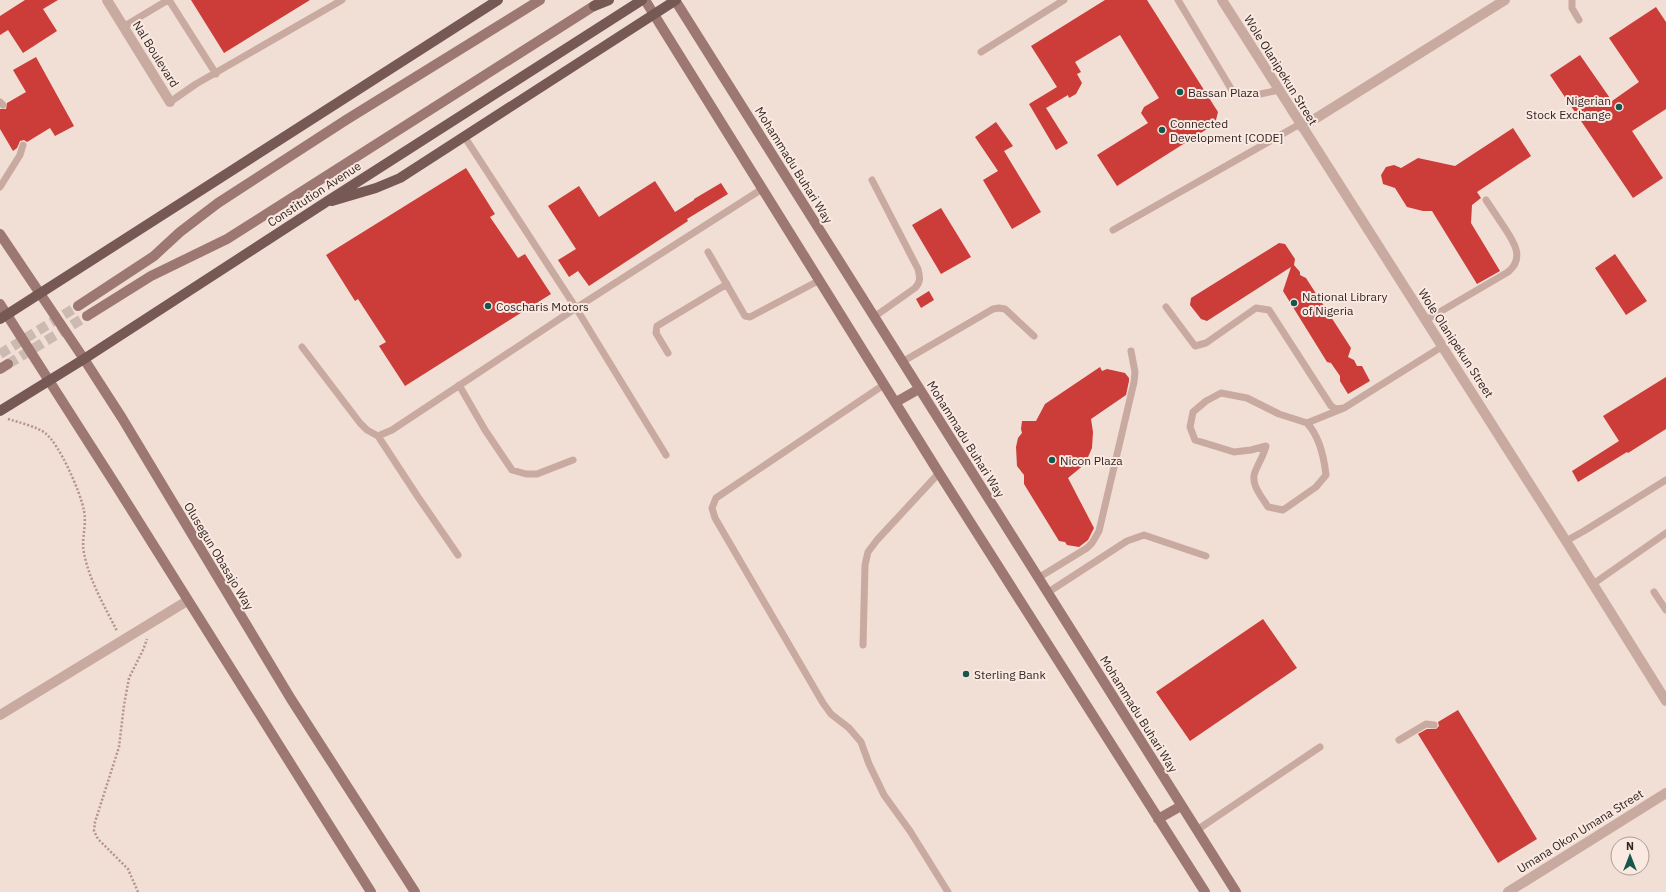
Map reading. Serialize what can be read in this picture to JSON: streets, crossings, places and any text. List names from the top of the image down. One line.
{"streets":{"main road":["Mohammadu Buhari Way","Constitution Avenue","Olusegun Obasajo Way"],"street":["Nal Boulevard","Wole Olanipekun Street","Umana Okon Umana Street"]},"crossings":[["Constitution Avenue","Olusegun Obasajo Way"]],"places":["Bassan Plaza","Nigerian Stock Exchange","Connected Development [CODE]","National Library of Nigeria","Coscharis Motors","Nicon Plaza","Sterling Bank"],"north":"top"}
